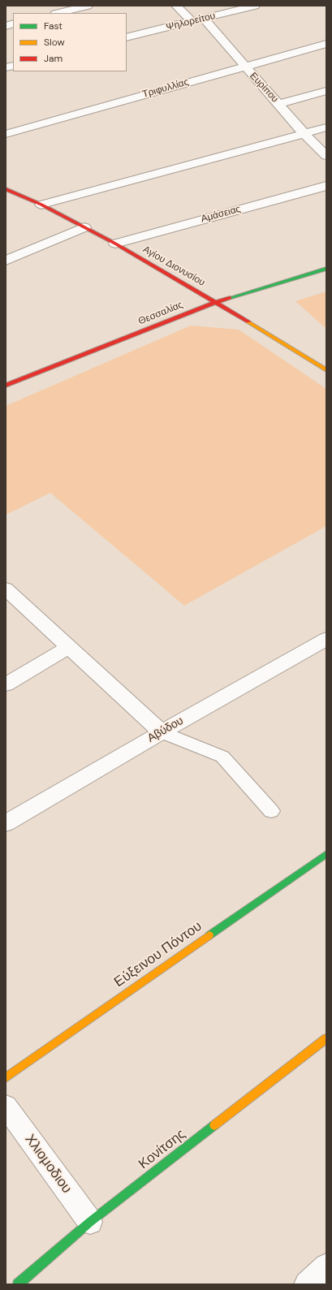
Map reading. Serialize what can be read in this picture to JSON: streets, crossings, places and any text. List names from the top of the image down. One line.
{"streets":{"street":["Ψηλορείτου","Ευρίπου","Τριφυλλίας","Αμάσειας","Αγίου Διονυσίου","Θεσσαλίας","Αβύδου","Εύξεινου Πόντου","Κονίτσης","Χλιομοδιου"]},"crossings":[["Ψηλορείτου","Ευρίπου"],["Ευρίπου","Τριφυλλίας"],["Αμάσειας","Αγίου Διονυσίου"],["Αγίου Διονυσίου","Θεσσαλίας"],["Κονίτσης","Χλιομοδιου"]],"legend":["Fast","Slow","Jam"]}
